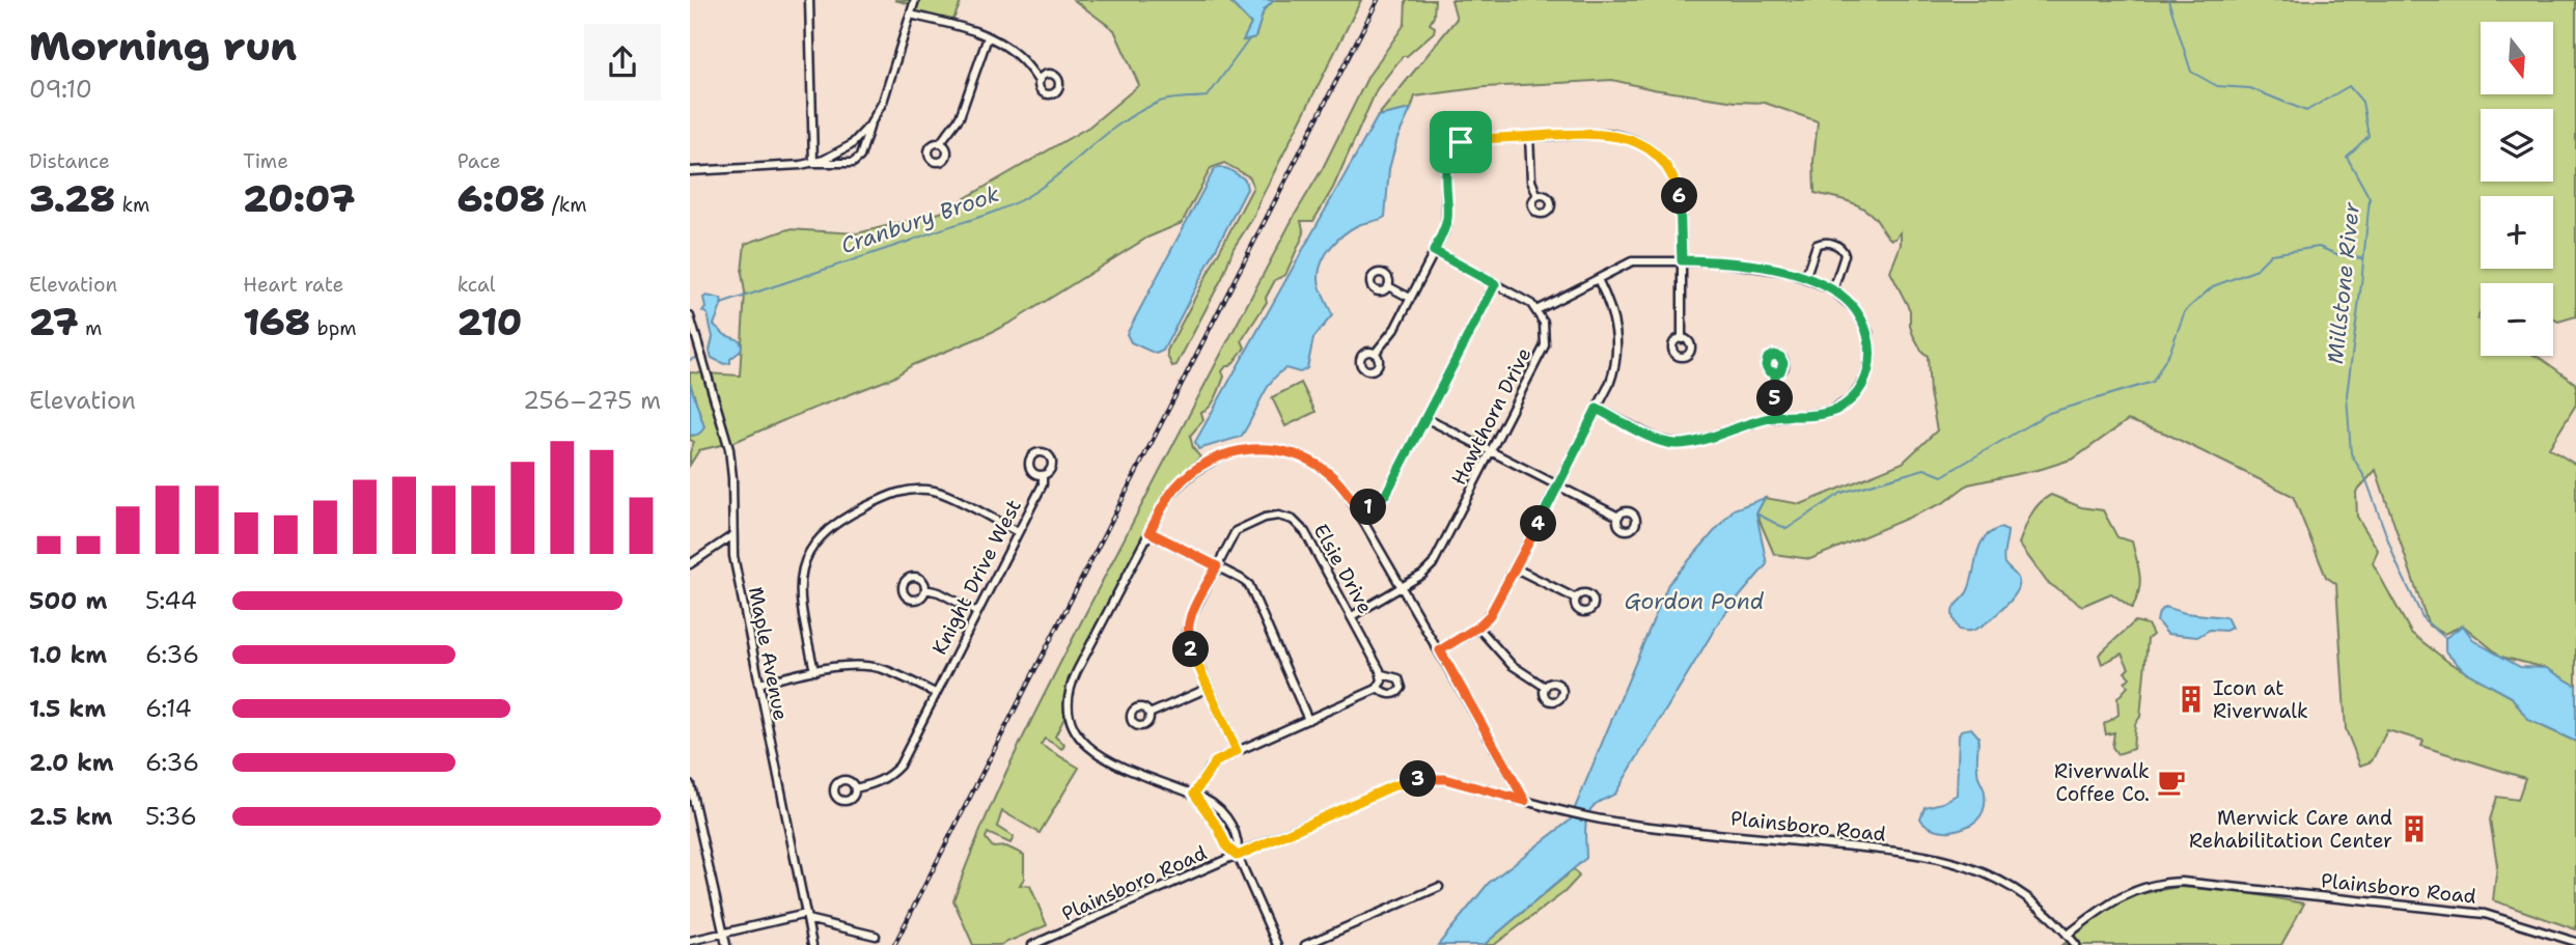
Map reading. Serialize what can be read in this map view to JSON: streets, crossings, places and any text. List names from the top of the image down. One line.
{"streets":{"street":["Hawthorn Drive","Elsie Drive","Knight Drive West","Maple Avenue","Plainsboro Road"]},"crossings":[["Hawthorn Drive","Elsie Drive"]],"water":["Cranbury Brook","Millstone River","Gordon Pond"],"places":{"building":["Icon at Riverwalk","Merwick Care and Rehabilitation Center"],"cafe":["Riverwalk Coffee Co."]},"north":"bottom","page":{"heading":["Morning run","09:10"],"map_buttons":["+","−"],"stats":[["Distance","3.28 km"],["Time","20:07"],["Pace","6:08 /km"],["Elevation","27 m"],["Heart rate","168 bpm"],["kcal","210"]],"pins":["6","5","1","4","2","3"],"chart":["Elevation","256–275 m"],"list":[{"name":"500 m","note":"5:44"},{"name":"1.0 km","note":"6:36"},{"name":"1.5 km","note":"6:14"},{"name":"2.0 km","note":"6:36"},{"name":"2.5 km","note":"5:36"}]}}
